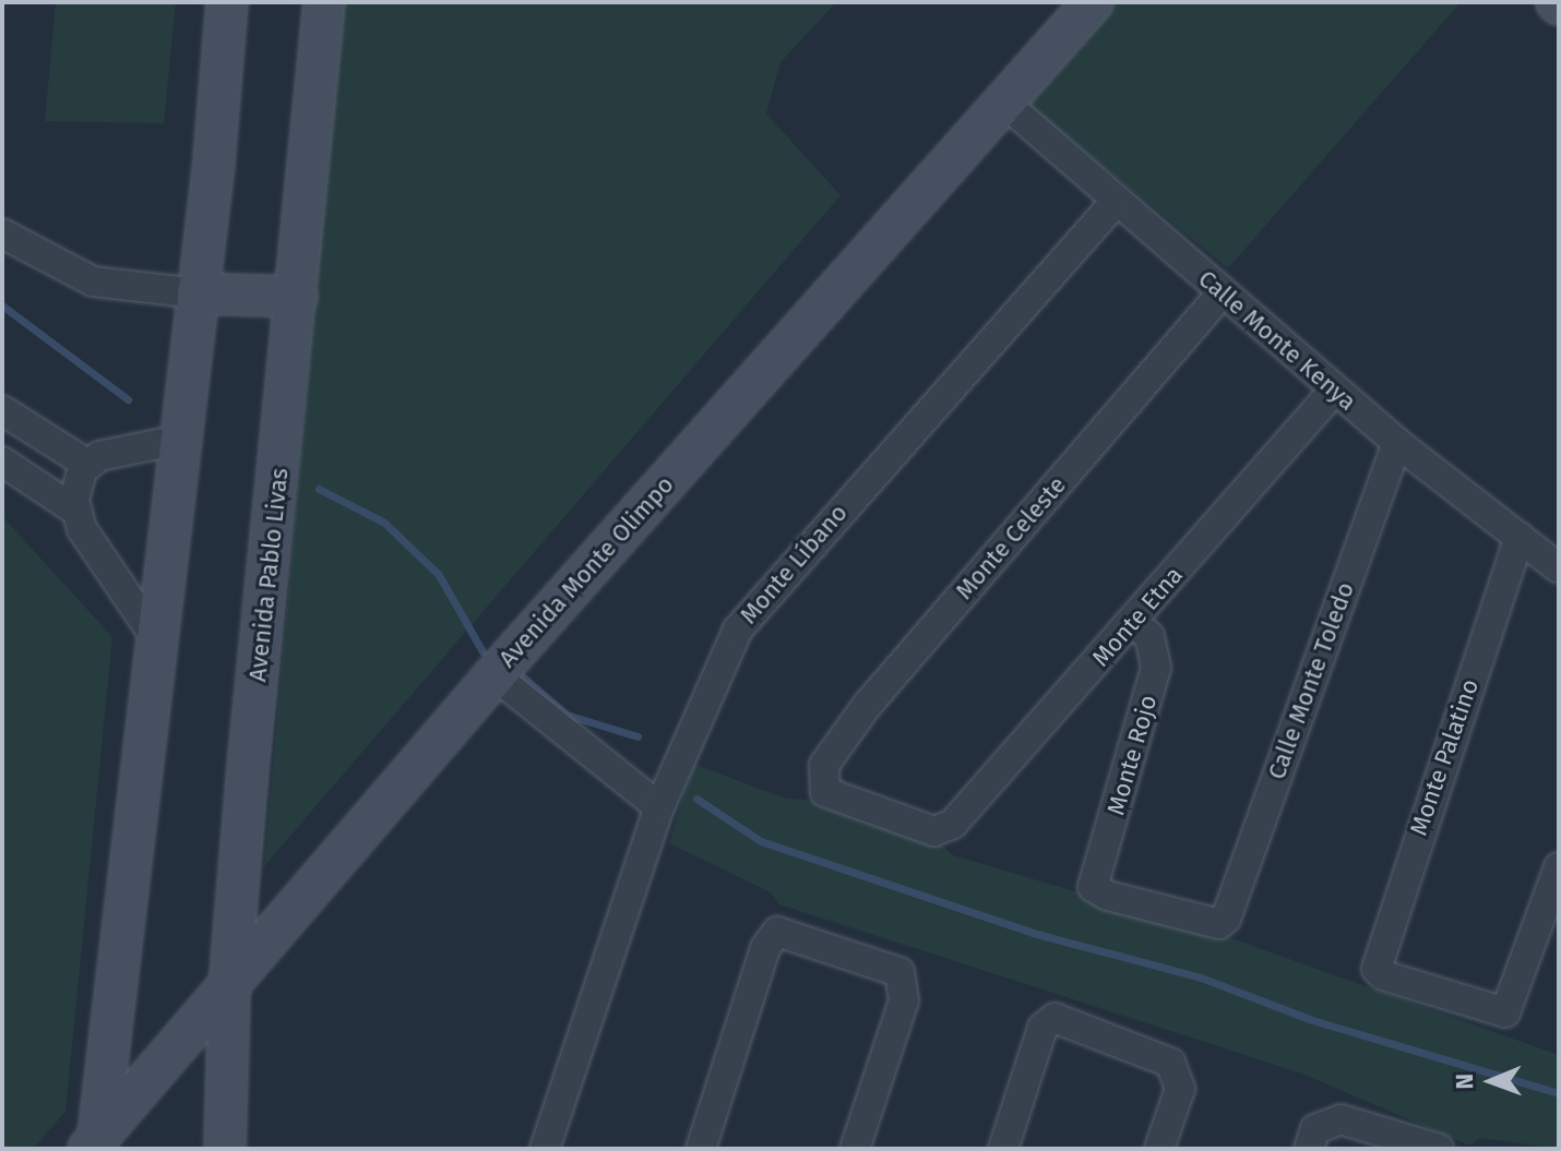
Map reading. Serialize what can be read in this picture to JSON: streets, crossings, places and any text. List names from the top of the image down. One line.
{"streets":{"main road":["Avenida Monte Olimpo","Avenida Pablo Livas"],"street":["Calle Monte Kenya","Monte Celeste","Monte Líbano","Monte Etna","Calle Monte Toledo","Monte Rojo","Monte Palatino"]},"crossings":[["Calle Monte Kenya","Monte Celeste"],["Calle Monte Kenya","Monte Líbano"],["Calle Monte Kenya","Avenida Monte Olimpo"],["Calle Monte Kenya","Monte Etna"],["Calle Monte Kenya","Calle Monte Toledo"],["Calle Monte Kenya","Monte Palatino"],["Monte Celeste","Monte Etna"],["Avenida Monte Olimpo","Avenida Pablo Livas"],["Monte Etna","Monte Rojo"],["Calle Monte Toledo","Monte Rojo"]],"north":"left"}
